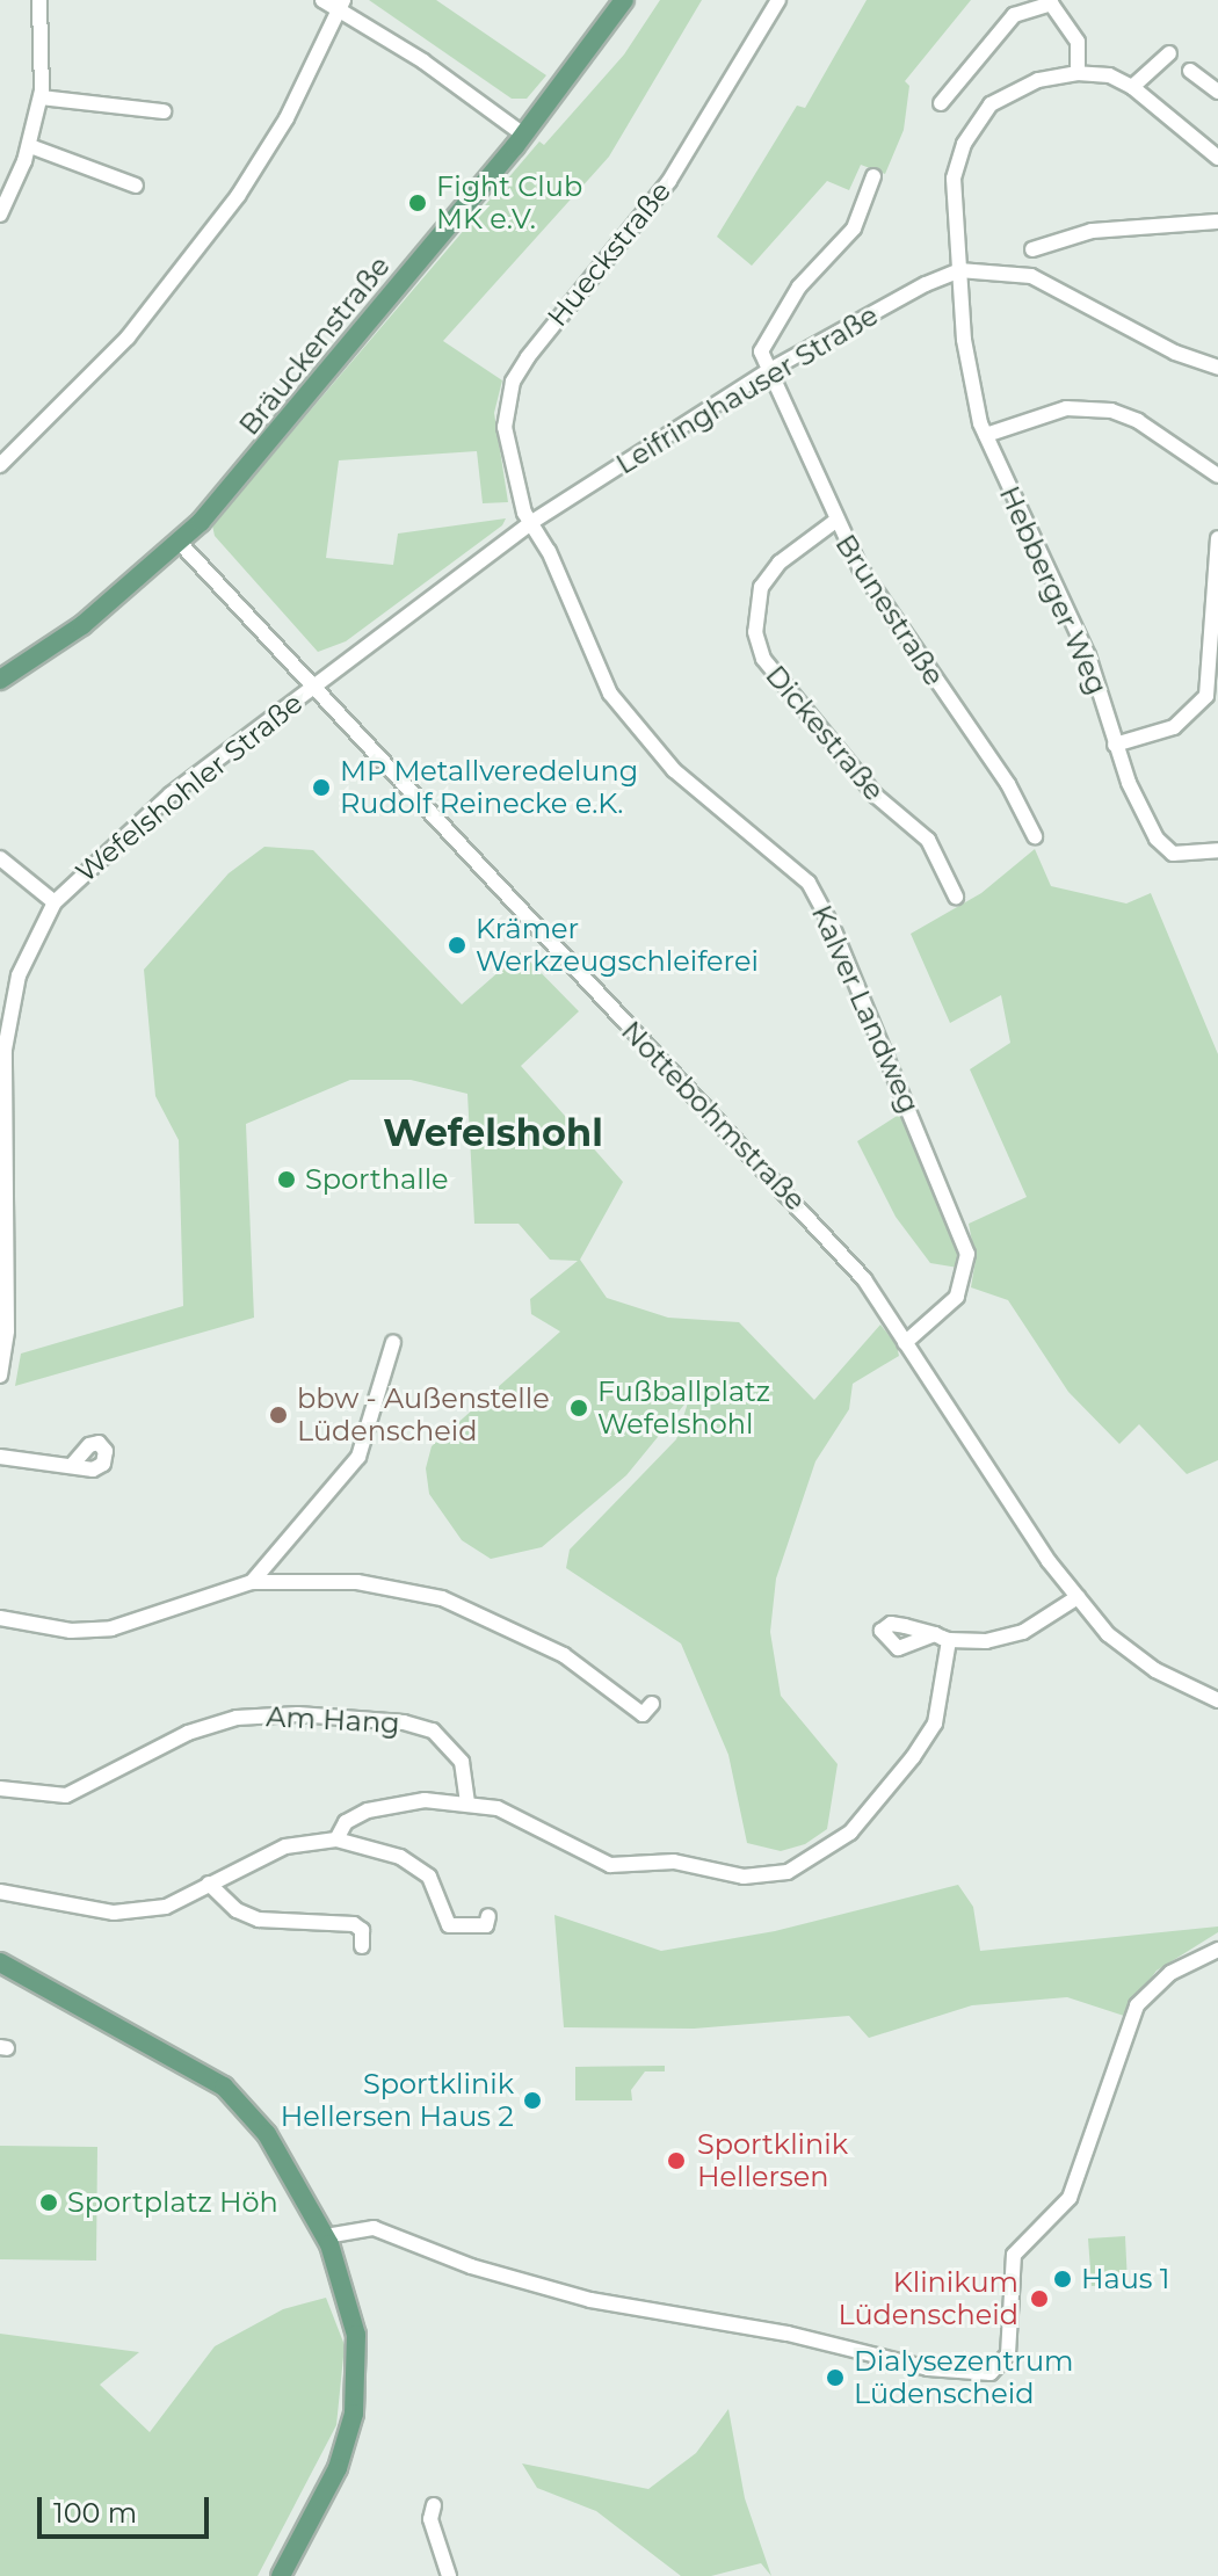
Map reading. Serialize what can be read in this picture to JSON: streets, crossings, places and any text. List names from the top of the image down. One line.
{"streets":{"main road":["Bräuckenstraße"],"street":["Hueckstraße","Leifringhauser Straße","Hebberger Weg","Brunestraße","Dickestraße","Wefelshohler Straße","Kalver Landweg","Nottebohmstraße","Am Hang"]},"crossings":[["Hueckstraße","Leifringhauser Straße"],["Hueckstraße","Kalver Landweg"],["Bräuckenstraße","Nottebohmstraße"],["Leifringhauser Straße","Hebberger Weg"],["Leifringhauser Straße","Brunestraße"],["Leifringhauser Straße","Wefelshohler Straße"],["Leifringhauser Straße","Kalver Landweg"],["Leifringhauser Straße","Nottebohmstraße"],["Brunestraße","Dickestraße"],["Wefelshohler Straße","Nottebohmstraße"],["Kalver Landweg","Nottebohmstraße"]],"districts":["Wefelshohl"],"places":["Fight Club MK e.V.","MP Metallveredelung Rudolf Reinecke e.K.","Krämer Werkzeugschleiferei","Sporthalle","Fußballplatz Wefelshohl","bbw - Außenstelle Lüdenscheid","Sportklinik Hellersen Haus 2","Sportklinik Hellersen","Sportplatz Höh","Haus 1","Klinikum Lüdenscheid","Dialysezentrum Lüdenscheid"],"scale_bar":"100 m"}
